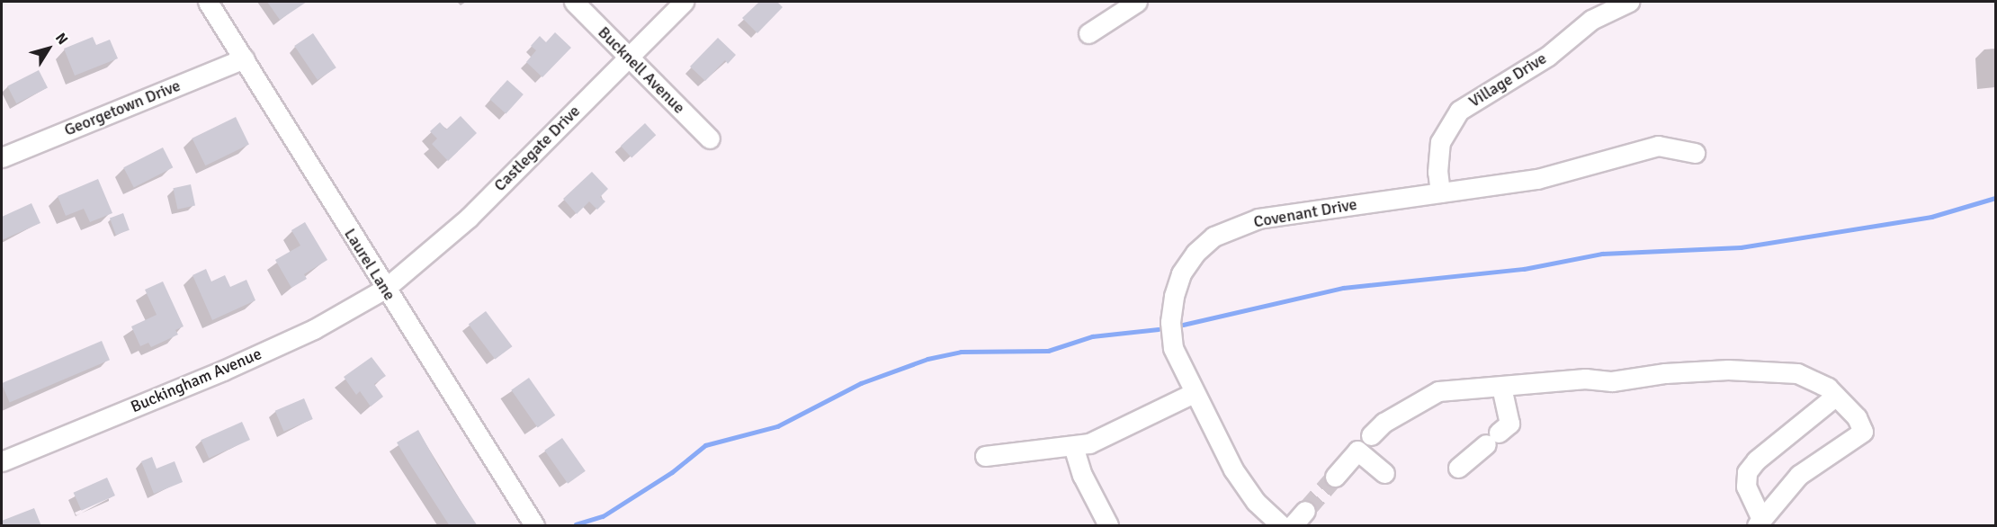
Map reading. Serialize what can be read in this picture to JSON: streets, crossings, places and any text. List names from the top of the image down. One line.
{"streets":{"street":["Bucknell Avenue","Village Drive","Georgetown Drive","Castlegate Drive","Covenant Drive","Laurel Lane","Buckingham Avenue"]},"crossings":[["Bucknell Avenue","Castlegate Drive"],["Village Drive","Covenant Drive"],["Georgetown Drive","Laurel Lane"],["Castlegate Drive","Laurel Lane"],["Castlegate Drive","Buckingham Avenue"],["Laurel Lane","Buckingham Avenue"]],"north":"top right"}
